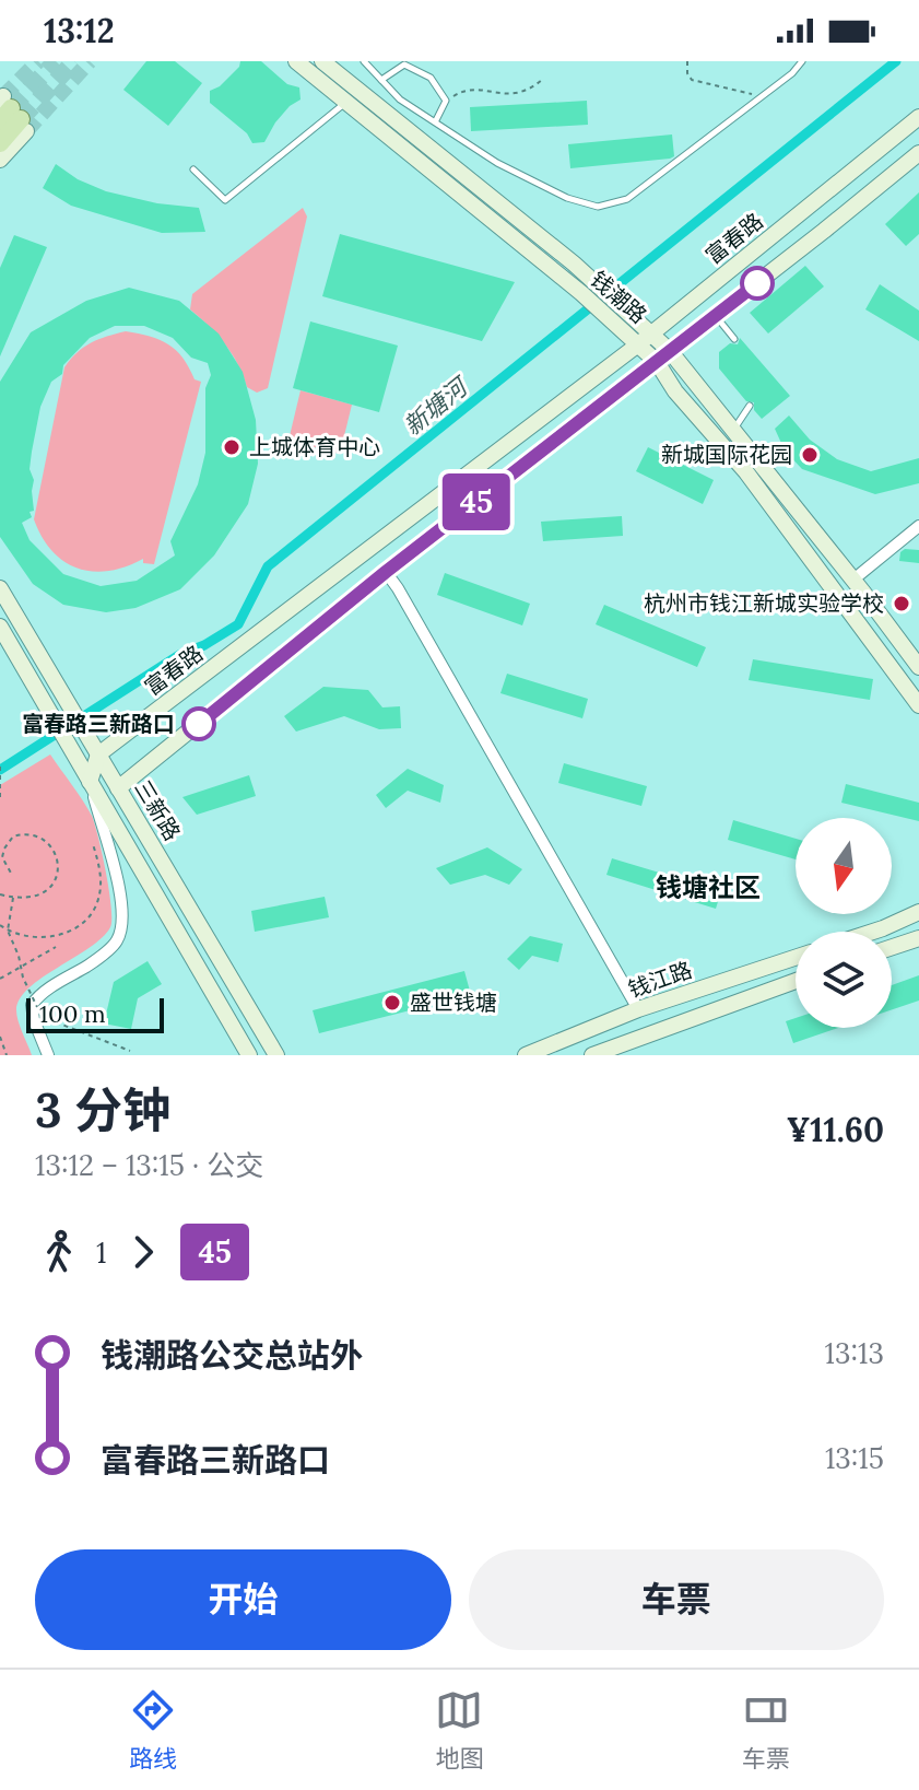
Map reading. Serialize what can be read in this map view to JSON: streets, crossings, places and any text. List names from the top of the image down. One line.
{"streets":{"main road":["富春路","钱潮路","三新路","钱江路"]},"crossings":[["富春路","钱潮路"],["富春路","三新路"]],"districts":["钱塘社区"],"water":["新塘河"],"places":["上城体育中心","新城国际花园","杭州市钱江新城实验学校","富春路三新路口","盛世钱塘"],"lines":["bus line 45"],"scale_bar":"100 m","north":"bottom","page":{"status":"13:12","on_map":"45","scale":"100 m","heading":["3 分钟","13:12 – 13:15 · 公交","¥11.60"],"legs":["1","45"],"list":[{"name":"钱潮路公交总站外","value":"13:13"},{"name":"富春路三新路口","value":"13:15"}],"buttons":["开始","车票"],"tabs":["路线","地图","车票"]}}
